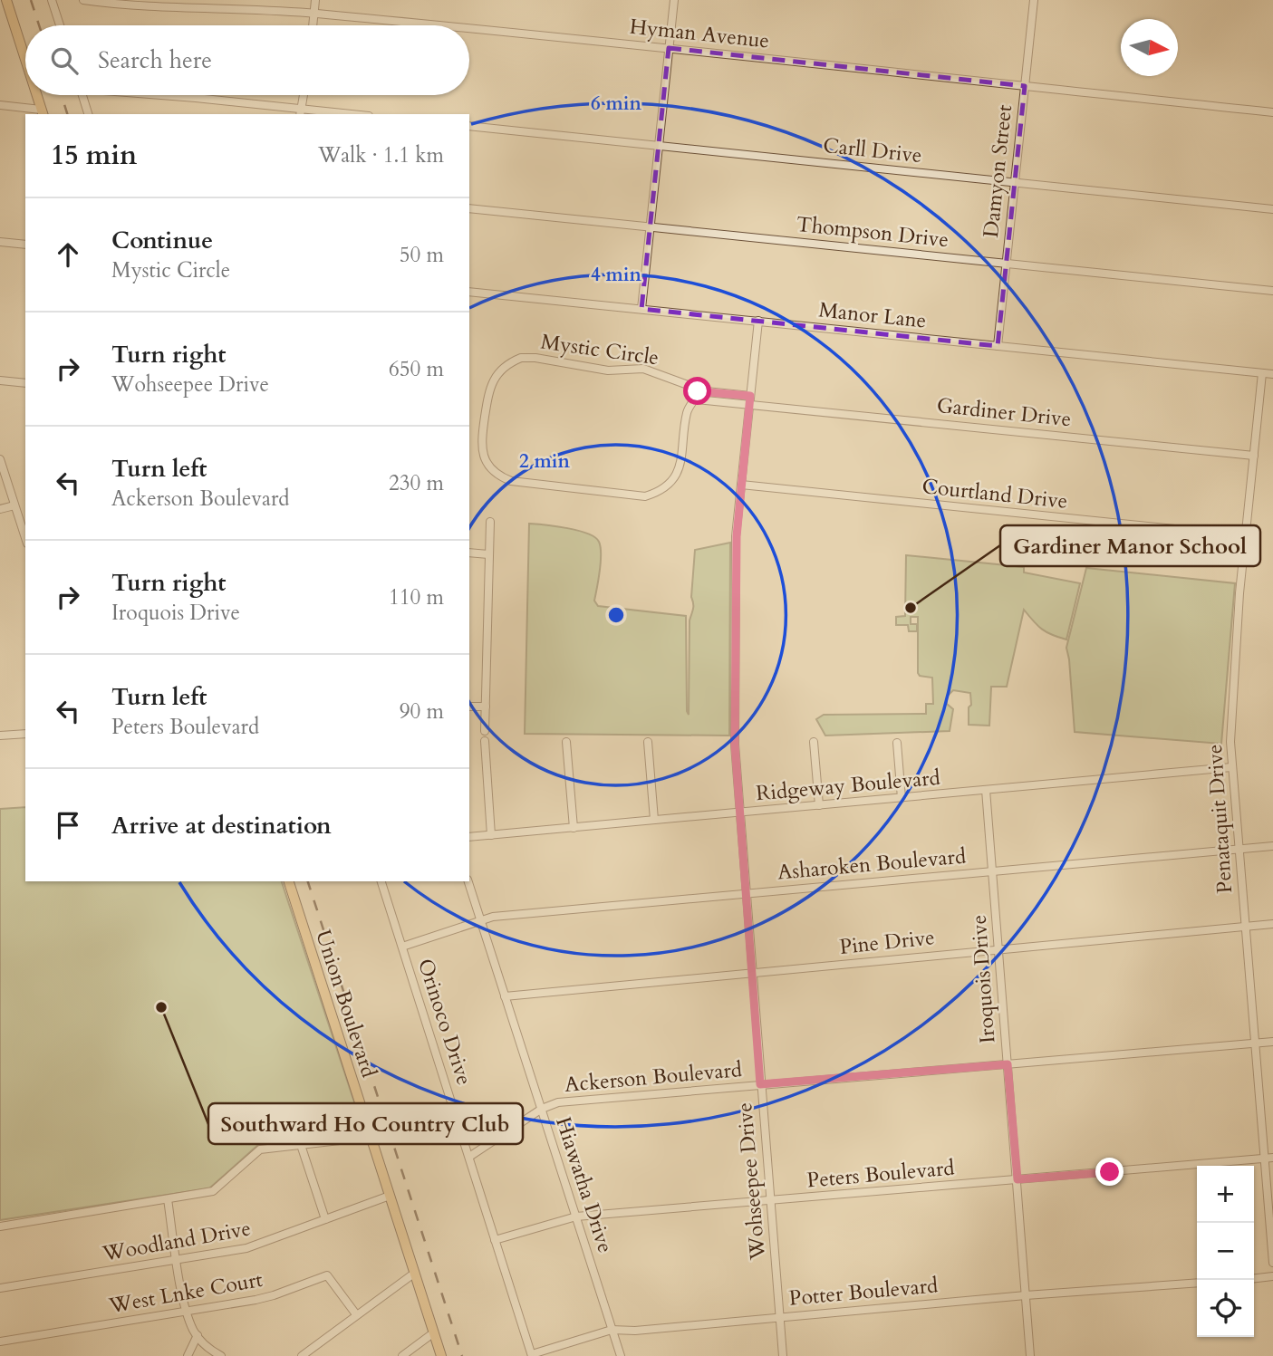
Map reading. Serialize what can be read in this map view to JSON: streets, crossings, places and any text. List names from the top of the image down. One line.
{"streets":{"main road":["Union Boulevard"],"street":["Hyman Avenue","Carll Drive","Damyon Street","Thompson Drive","Manor Lane","Mystic Circle","Gardiner Drive","Courtland Drive","Ridgeway Boulevard","Penataquit Drive","Asharoken Boulevard","Pine Drive","Iroquois Drive","Orinoco Drive","Ackerson Boulevard","Peters Boulevard","Wohseepee Drive","Hiawatha Drive","Woodland Drive","Potter Boulevard","West Lnke Court"]},"crossings":[["Hyman Avenue","Damyon Street"],["Carll Drive","Damyon Street"],["Damyon Street","Thompson Drive"],["Damyon Street","Manor Lane"],["Manor Lane","Penataquit Drive"],["Manor Lane","Wohseepee Drive"],["Mystic Circle","Gardiner Drive"],["Mystic Circle","Wohseepee Drive"],["Gardiner Drive","Penataquit Drive"],["Gardiner Drive","Wohseepee Drive"],["Courtland Drive","Penataquit Drive"],["Courtland Drive","Wohseepee Drive"],["Ridgeway Boulevard","Penataquit Drive"],["Ridgeway Boulevard","Iroquois Drive"],["Ridgeway Boulevard","Wohseepee Drive"],["Penataquit Drive","Asharoken Boulevard"],["Penataquit Drive","Pine Drive"],["Penataquit Drive","Ackerson Boulevard"],["Penataquit Drive","Peters Boulevard"],["Asharoken Boulevard","Iroquois Drive"],["Asharoken Boulevard","Orinoco Drive"],["Asharoken Boulevard","Wohseepee Drive"],["Asharoken Boulevard","Hiawatha Drive"],["Pine Drive","Iroquois Drive"],["Pine Drive","Wohseepee Drive"],["Pine Drive","Hiawatha Drive"],["Iroquois Drive","Ackerson Boulevard"],["Iroquois Drive","Peters Boulevard"],["Iroquois Drive","Potter Boulevard"],["Union Boulevard","Woodland Drive"],["Orinoco Drive","Ackerson Boulevard"],["Orinoco Drive","Peters Boulevard"],["Orinoco Drive","Potter Boulevard"],["Ackerson Boulevard","Wohseepee Drive"],["Ackerson Boulevard","Hiawatha Drive"],["Peters Boulevard","Wohseepee Drive"],["Peters Boulevard","Hiawatha Drive"],["Wohseepee Drive","Potter Boulevard"],["Hiawatha Drive","Potter Boulevard"]],"places":["Gardiner Manor School","Southward Ho Country Club"],"north":"right","page":{"search":"Search here","heading":["15 min","Walk · 1.1 km"],"list":[["Continue","Mystic Circle","50 m"],["Turn right","Wohseepee Drive","650 m"],["Turn left","Ackerson Boulevard","230 m"],["Turn right","Iroquois Drive","110 m"],["Turn left","Peters Boulevard","90 m"],"Arrive at destination"],"map_buttons":["+","−"]},"rings":["6 min","4 min","2 min"]}
